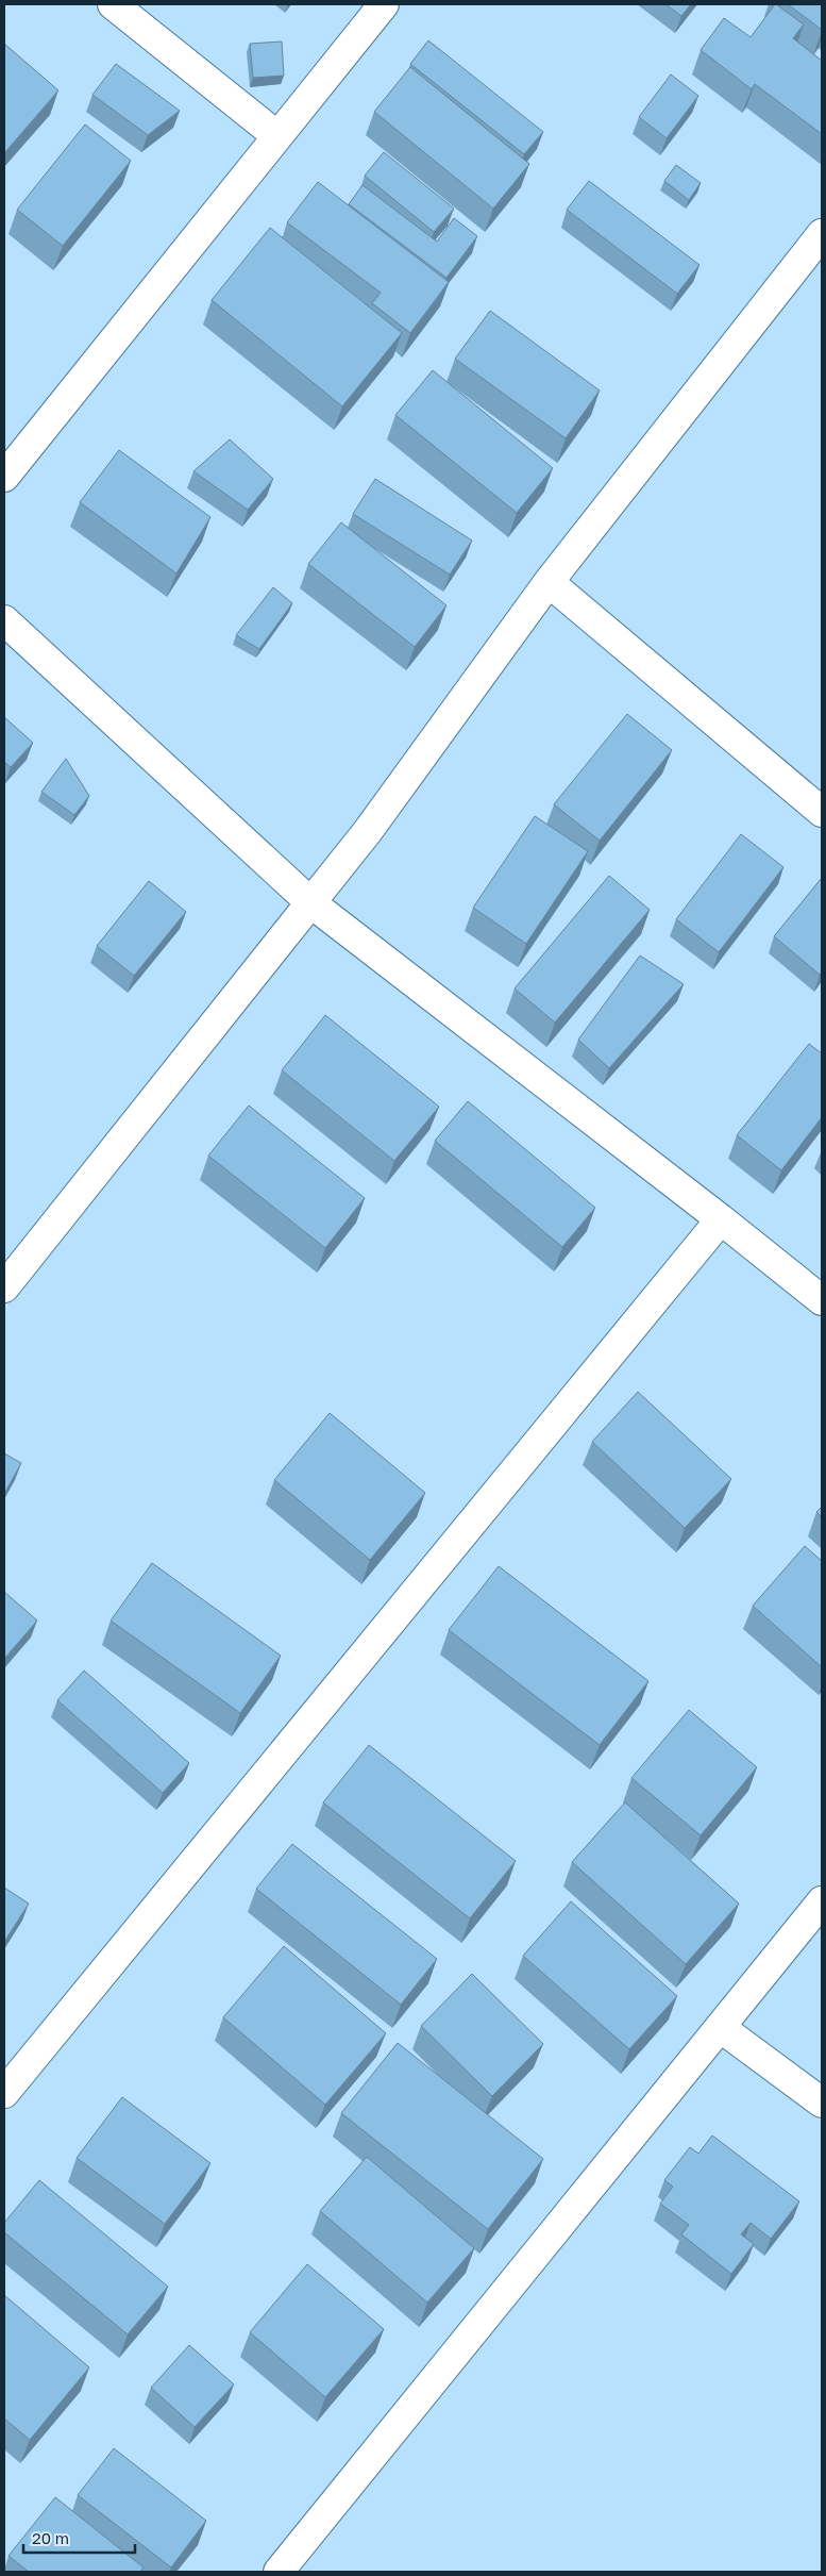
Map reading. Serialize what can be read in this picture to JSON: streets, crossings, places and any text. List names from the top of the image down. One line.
{"scale_bar":"20 m"}
